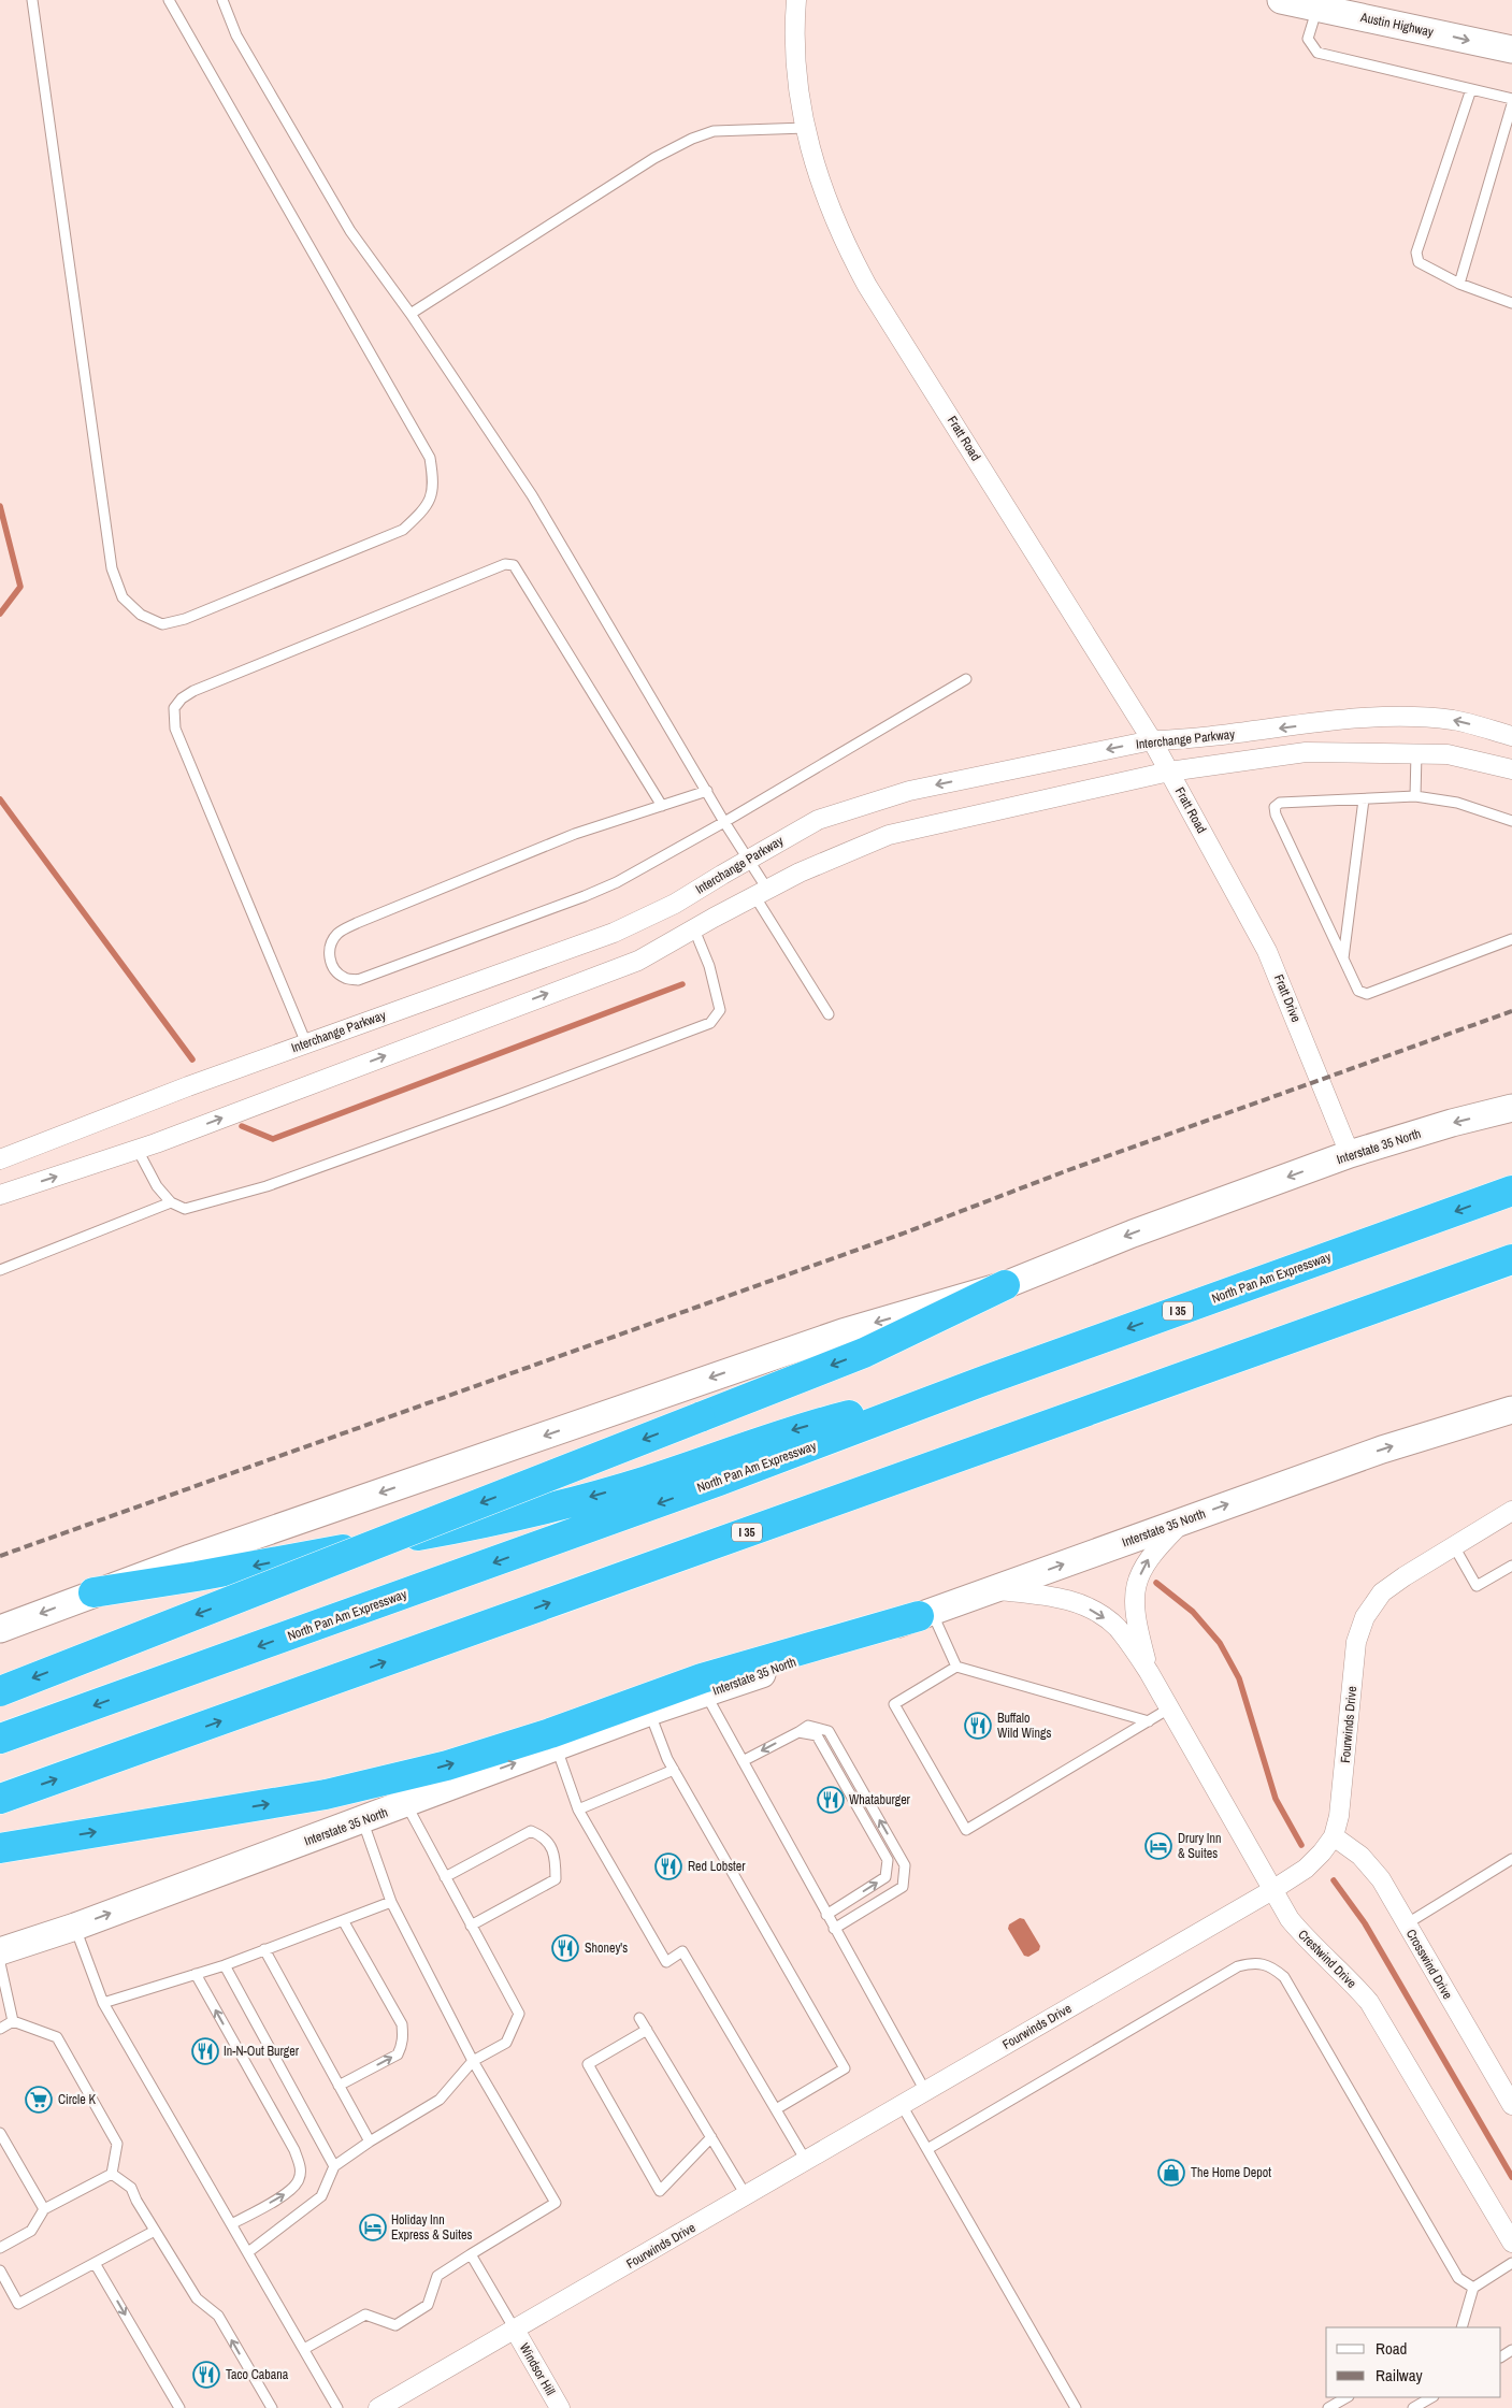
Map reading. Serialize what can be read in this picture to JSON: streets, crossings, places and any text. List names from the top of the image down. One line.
{"streets":{"highway":["North Pan Am Expressway","I 35"],"main road":["Austin Highway","Interstate 35 North"],"street":["Fratt Road","Interchange Parkway","Fratt Drive","Fourwinds Drive","Crestwind Drive","Crosswind Drive","Windsor Hill"]},"crossings":[["Fratt Road","Interchange Parkway"],["Fratt Road","Fratt Drive"],["Fratt Drive","Interstate 35 North"],["Interstate 35 North","Crestwind Drive"],["Fourwinds Drive","Crestwind Drive"],["Fourwinds Drive","Crosswind Drive"],["Fourwinds Drive","Windsor Hill"]],"one_way":["Austin Highway"],"places":{"restaurant":["Buffalo Wild Wings","Whataburger","Red Lobster","Shoney's","In-N-Out Burger","Taco Cabana"],"hotel":["Drury Inn & Suites","Holiday Inn Express & Suites"],"supermarket":["Circle K"],"shop":["The Home Depot"]},"legend":["Road","Railway"]}
